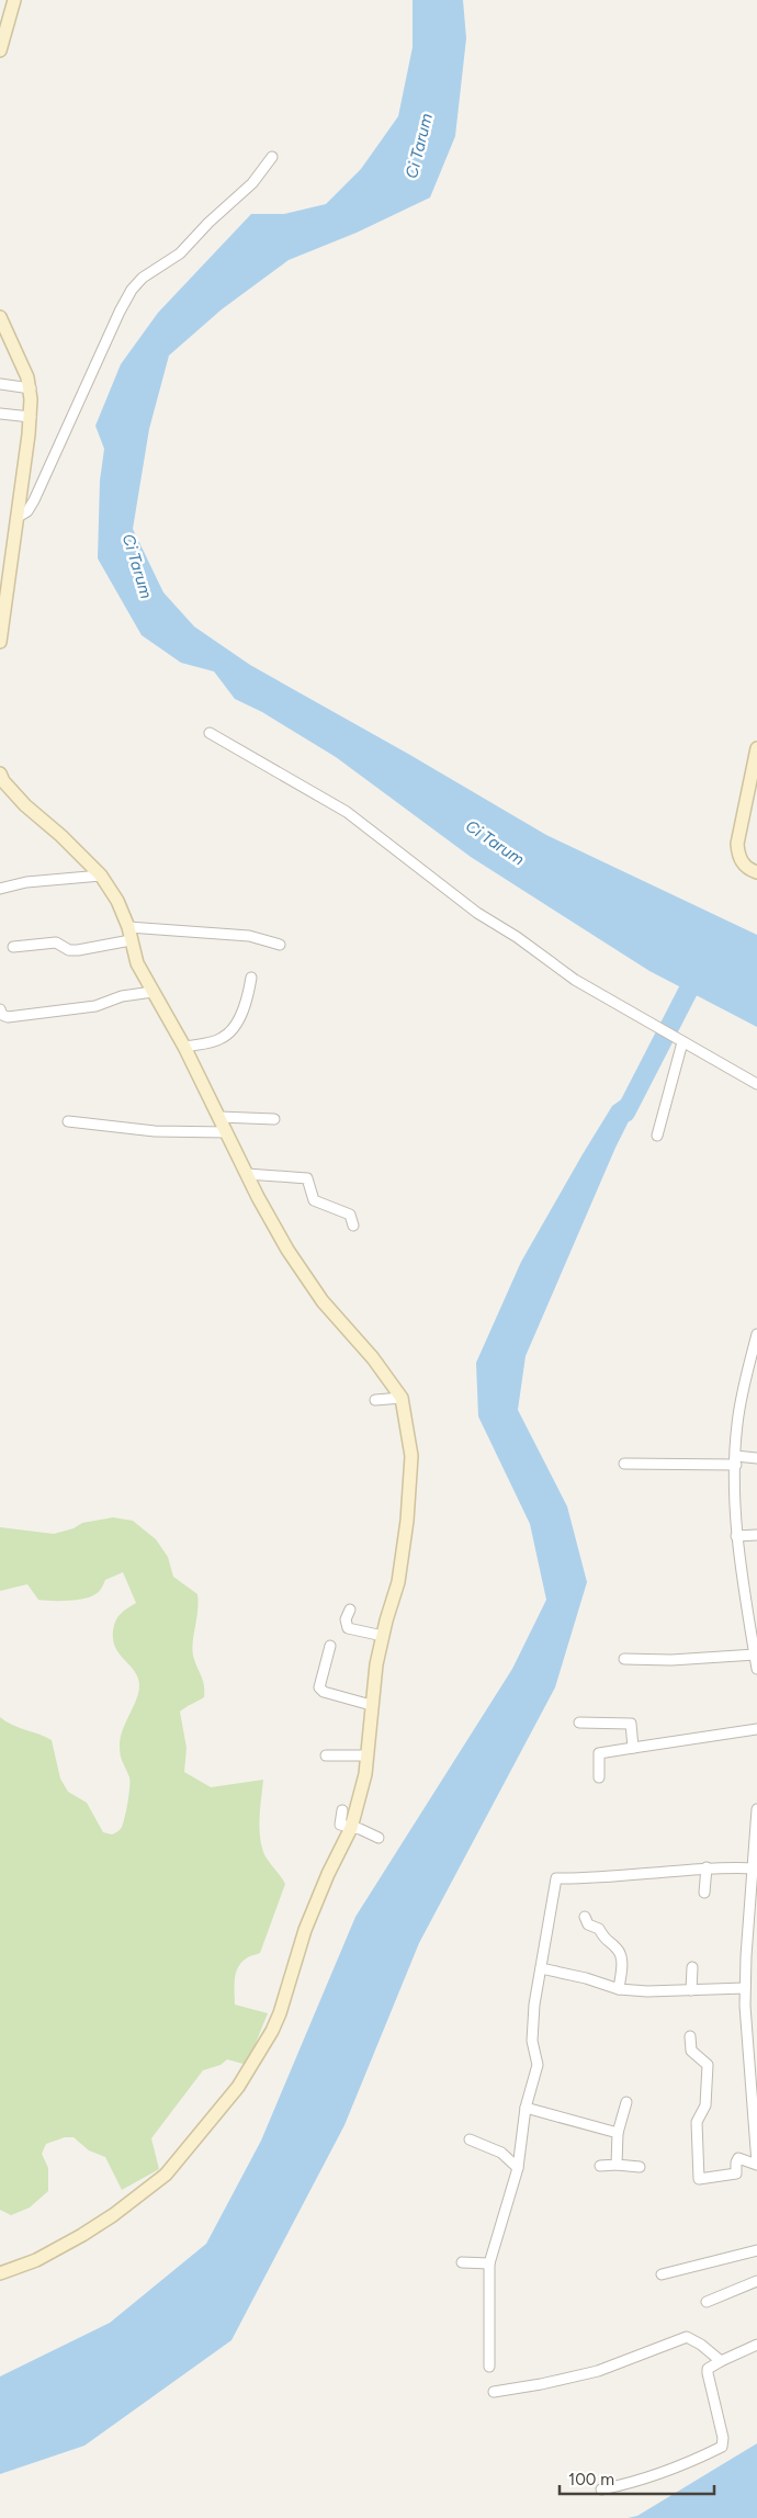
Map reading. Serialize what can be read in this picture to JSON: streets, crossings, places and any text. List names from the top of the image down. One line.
{"water":["Ci Tarum"],"scale_bar":"100 m"}
